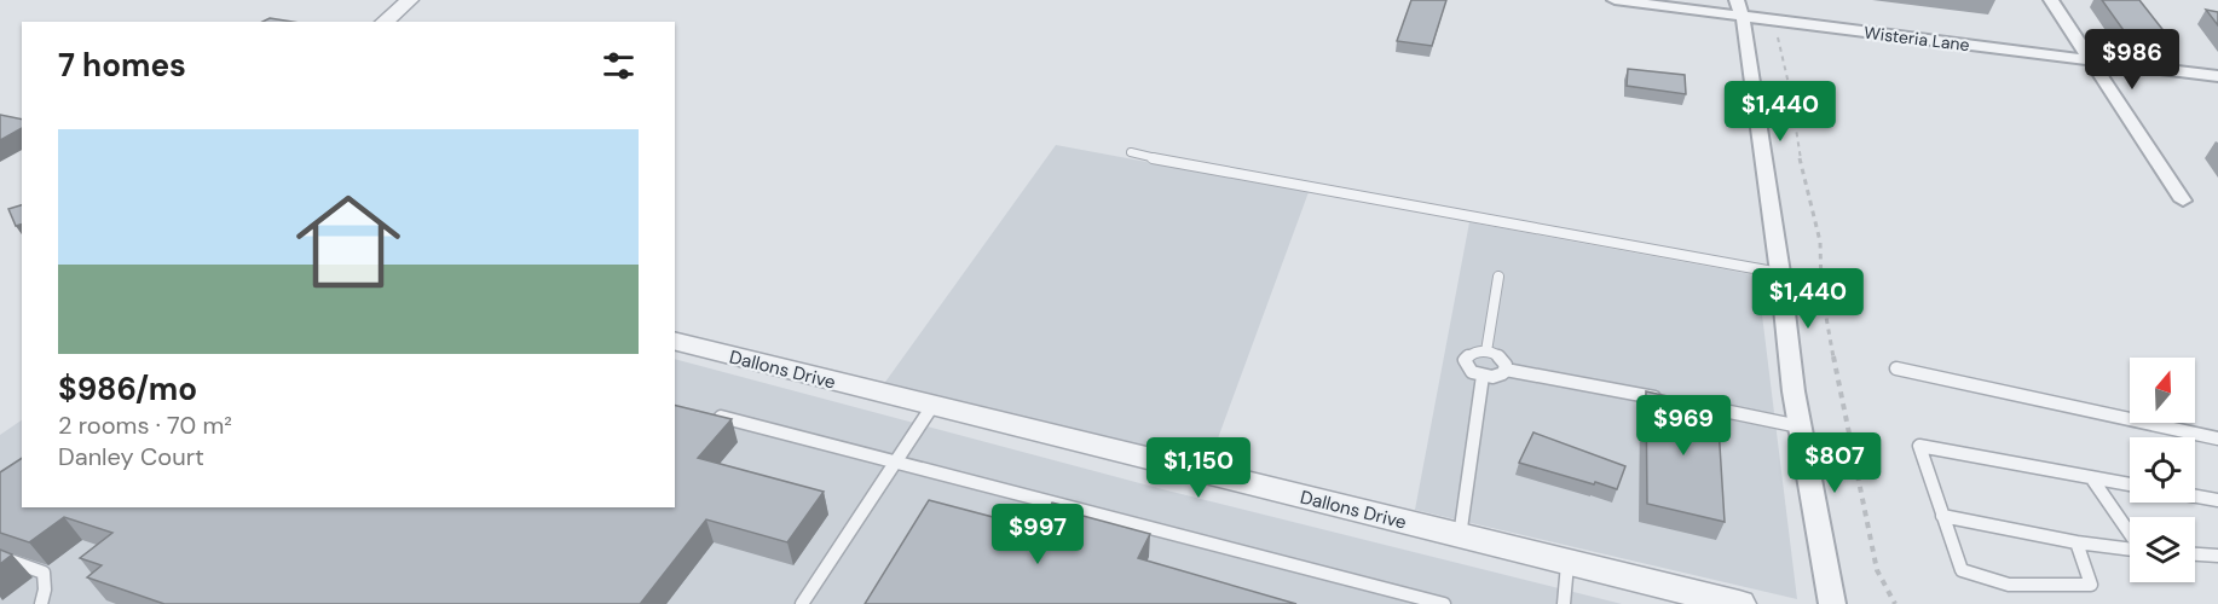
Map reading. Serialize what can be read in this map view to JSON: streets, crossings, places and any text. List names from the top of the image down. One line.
{"streets":{"street":["Wisteria Lane","Dallons Drive"]},"north":"top","page":{"heading":"7 homes","price":["$986","$1,440","$1,440","$969","$807","$1,150","$997"],"list":[{"name":"$986/mo","note":"2 rooms · 70 m² · Danley Court"}]}}
